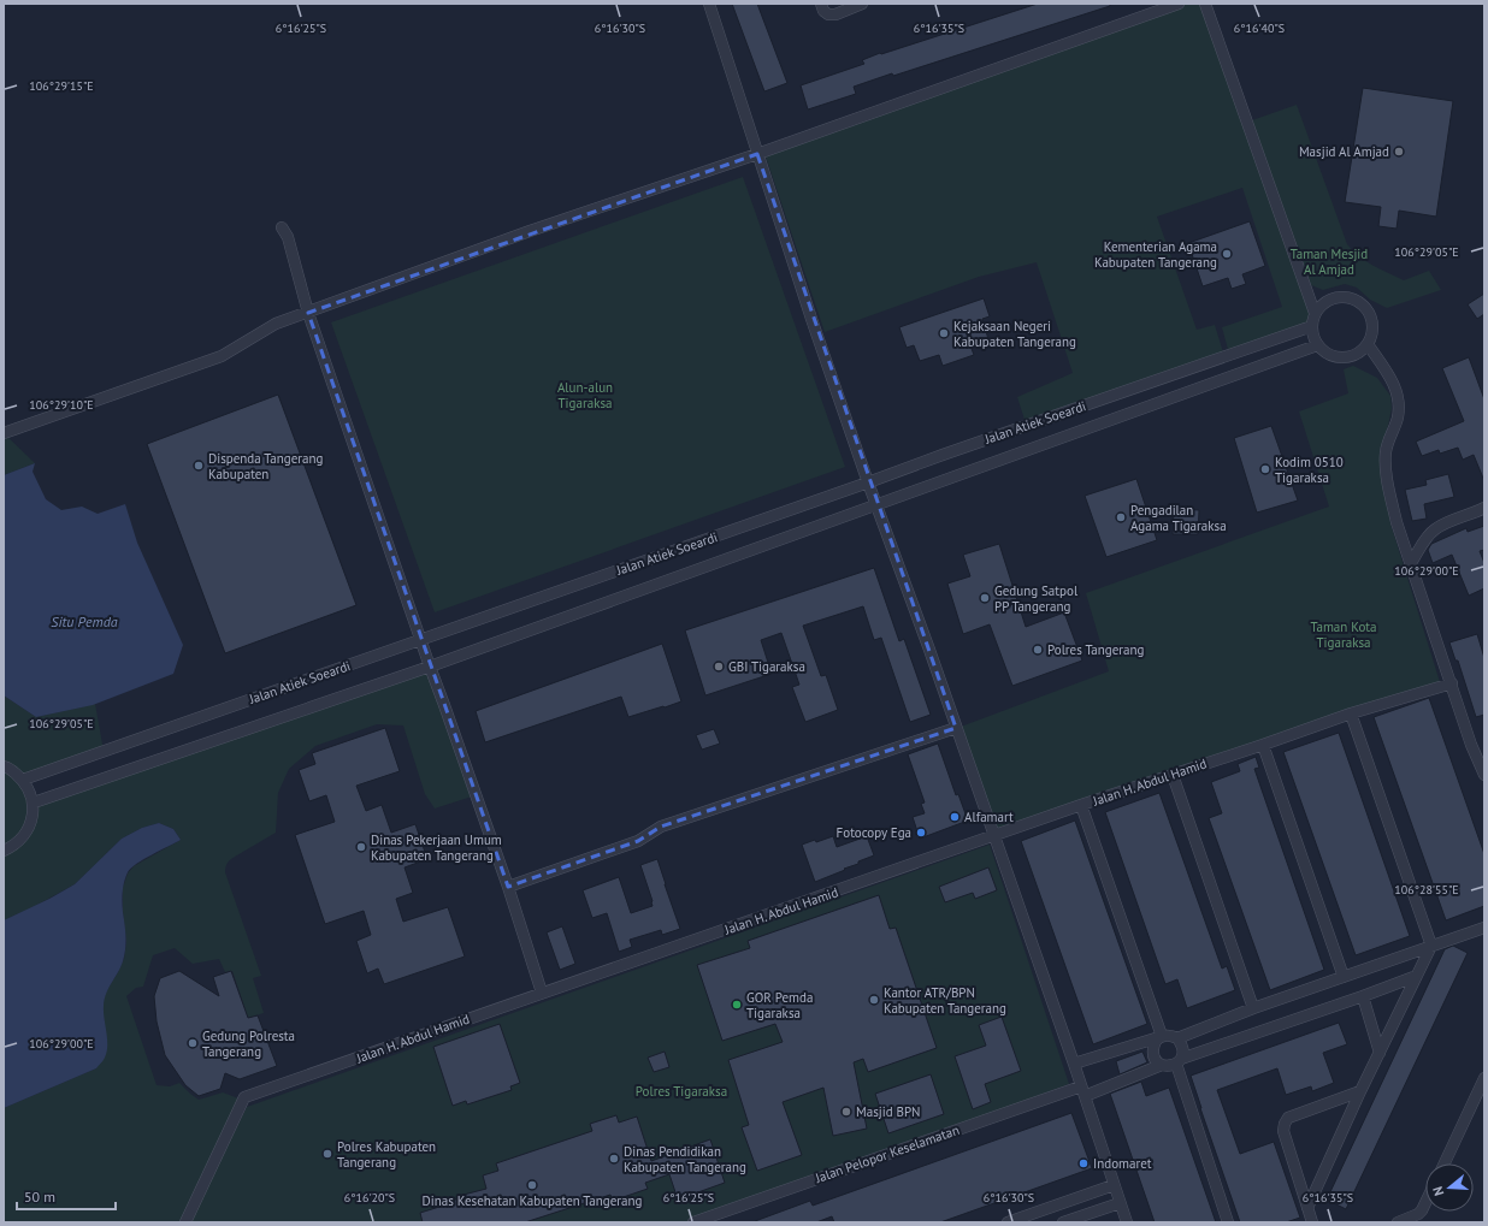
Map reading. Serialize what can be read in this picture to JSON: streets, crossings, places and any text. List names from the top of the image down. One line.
{"streets":{"street":["Jalan Atiek Soeardi","Jalan H. Abdul Hamid","Jalan Pelopor Keselamatan"]},"water":["Situ Pemda"],"parks":["Taman Mesjid Al Amjad","Alun-alun Tigaraksa","Taman Kota Tigaraksa","Polres Tigaraksa"],"places":["Masjid Al Amjad","Kementerian Agama Kabupaten Tangerang","Kejaksaan Negeri Kabupaten Tangerang","Dispenda Tangerang Kabupaten","Kodim 0510 Tigaraksa","Pengadilan Agama Tigaraksa","Gedung Satpol PP Tangerang","Polres Tangerang","GBI Tigaraksa","Alfamart","Fotocopy Ega","Dinas Pekerjaan Umum Kabupaten Tangerang","Kantor ATR/BPN Kabupaten Tangerang","GOR Pemda Tigaraksa","Gedung Polresta Tangerang","Masjid BPN","Polres Kabupaten Tangerang","Dinas Pendidikan Kabupaten Tangerang","Indomaret","Dinas Kesehatan Kabupaten Tangerang"],"scale_bar":"50 m","north":"left","coordinates":["6°16'25\"S","6°16'30\"S","6°16'35\"S","6°16'40\"S","106°29'15\"E","106°29'05\"E","106°29'10\"E","106°29'00\"E","106°28'55\"E","6°16'20\"S"]}
